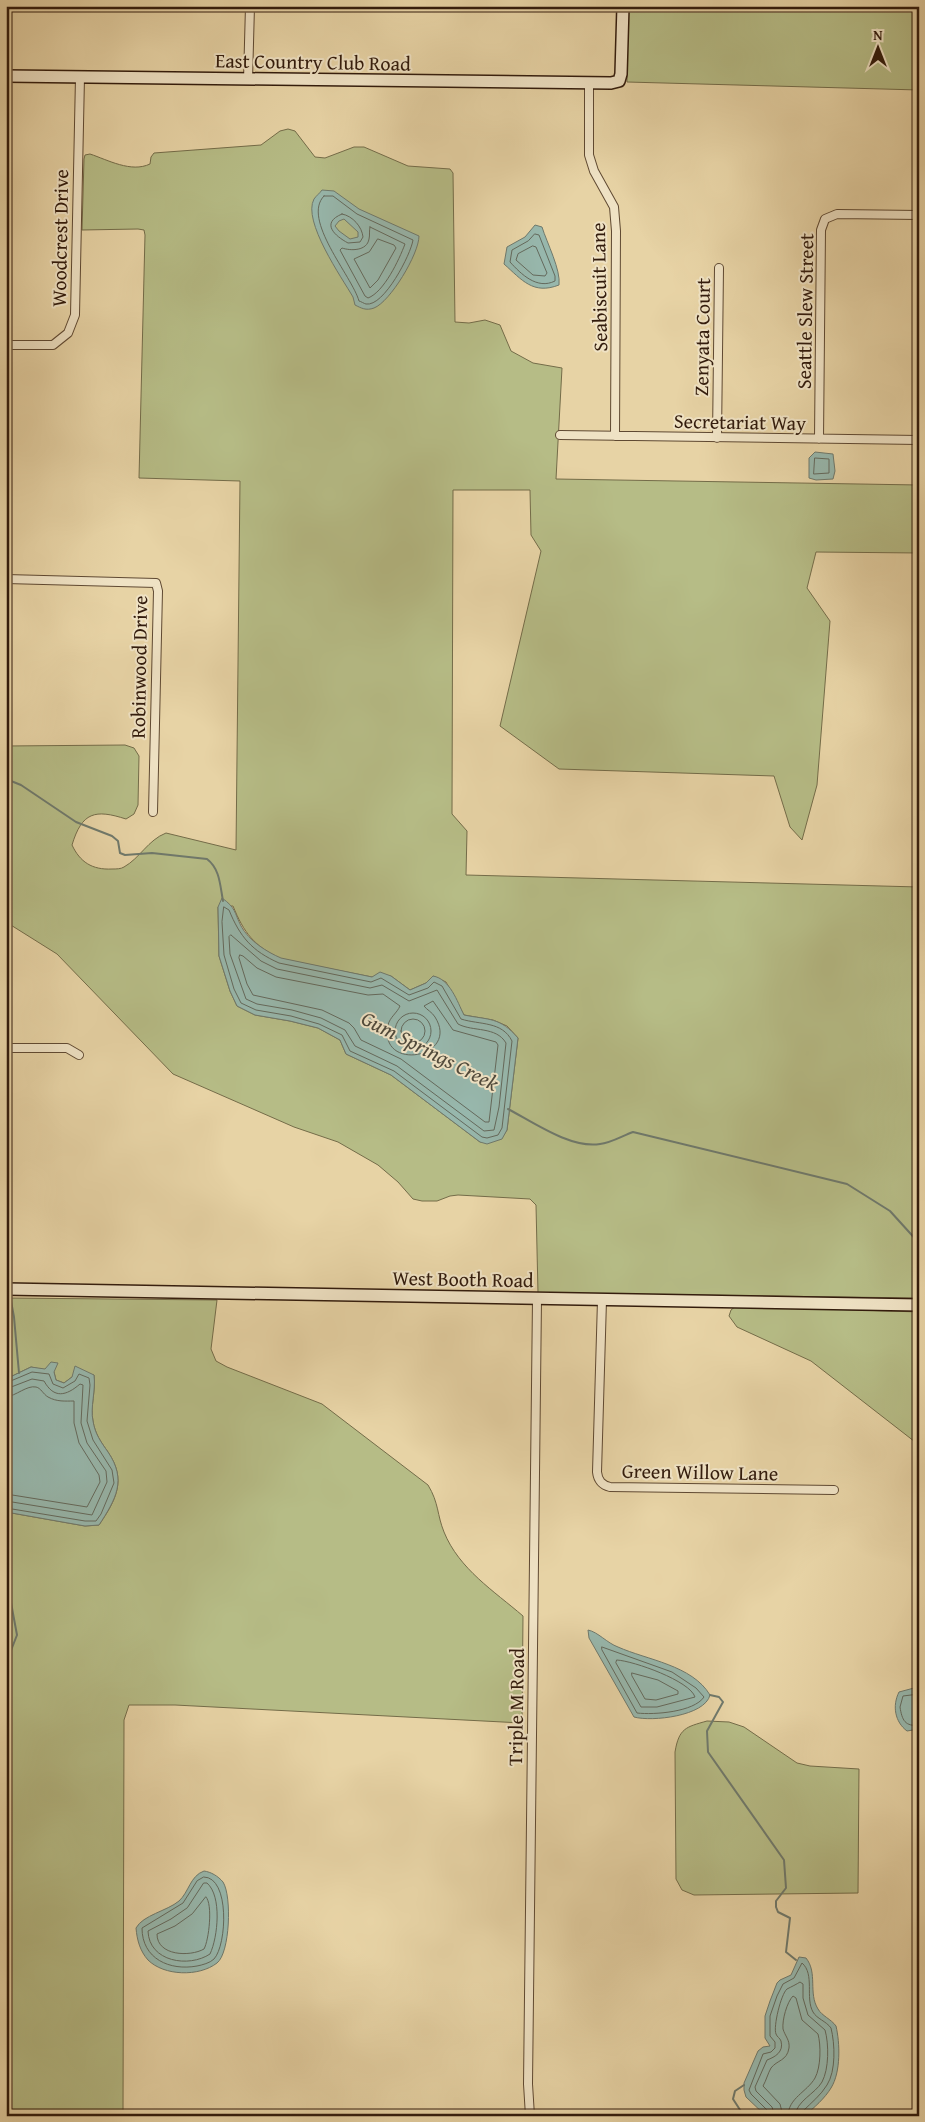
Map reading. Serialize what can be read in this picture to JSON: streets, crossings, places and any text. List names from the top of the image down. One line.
{"streets":{"street":["East Country Club Road","Woodcrest Drive","Seabiscuit Lane","Seattle Slew Street","Zenyata Court","Secretariat Way","Robinwood Drive","West Booth Road","Green Willow Lane","Triple M Road"]},"crossings":[["East Country Club Road","Woodcrest Drive"],["East Country Club Road","Seabiscuit Lane"],["Seabiscuit Lane","Secretariat Way"],["Seattle Slew Street","Secretariat Way"],["Zenyata Court","Secretariat Way"],["West Booth Road","Green Willow Lane"],["West Booth Road","Triple M Road"]],"water":["Gum Springs Creek"],"north":"top"}
